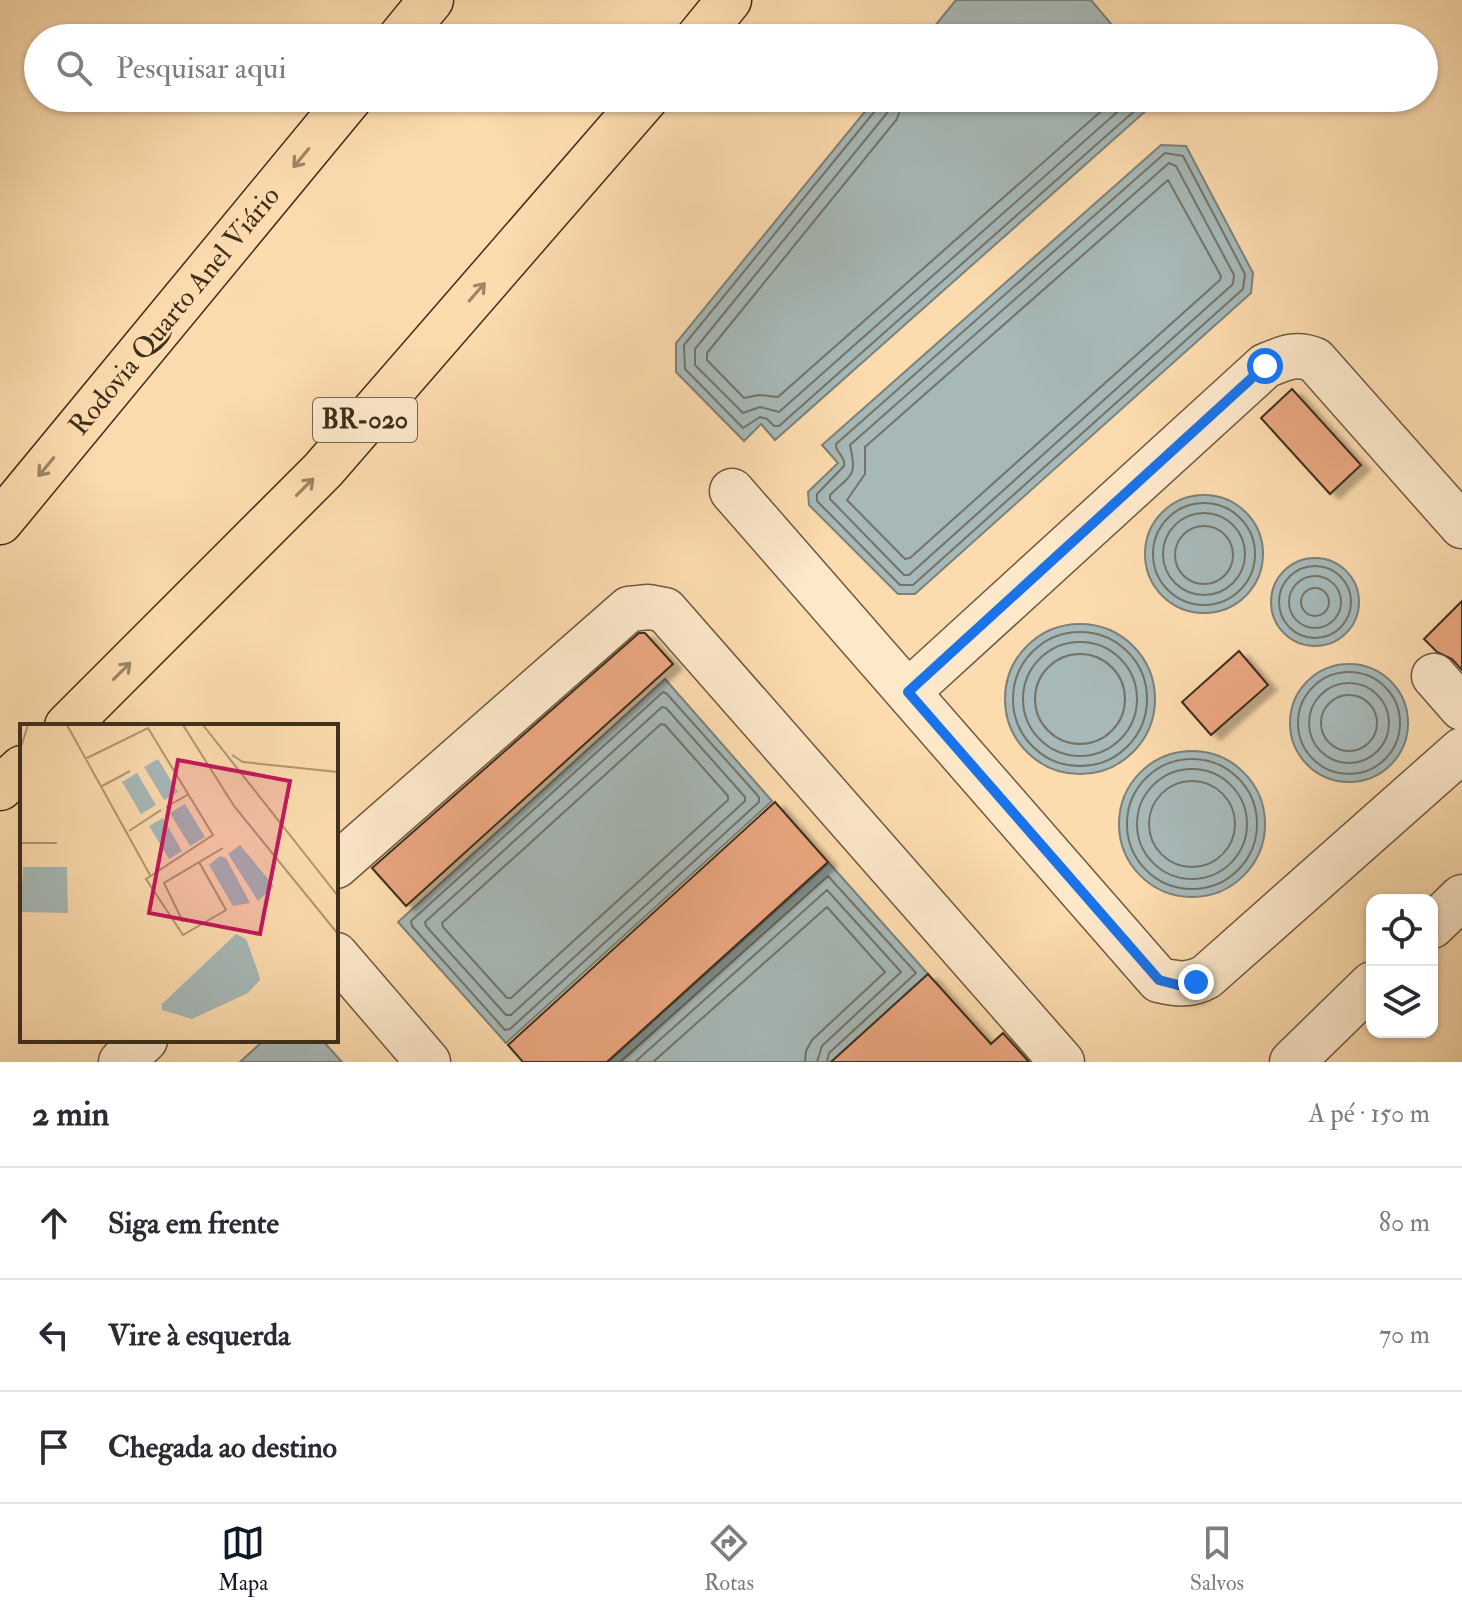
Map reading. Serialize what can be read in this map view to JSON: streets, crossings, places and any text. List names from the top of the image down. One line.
{"streets":{"highway":["Rodovia Quarto Anel Viário","BR-020"]},"page":{"search":"Pesquisar aqui","heading":["2 min","A pé · 150 m"],"list":[["Siga em frente","80 m"],["Vire à esquerda","70 m"],"Chegada ao destino"],"nav":["Mapa","Rotas","Salvos"]}}
